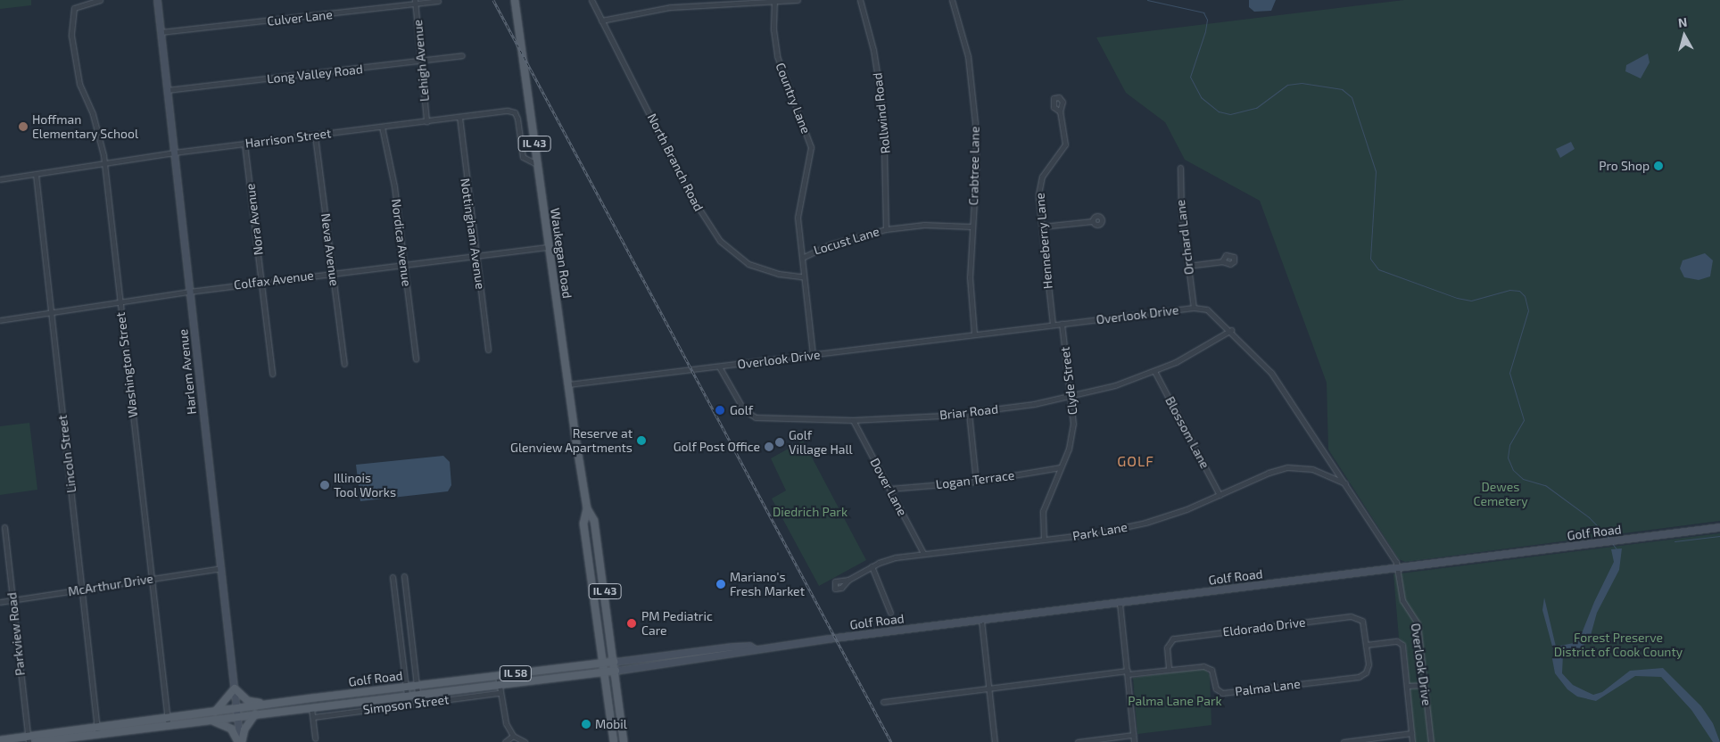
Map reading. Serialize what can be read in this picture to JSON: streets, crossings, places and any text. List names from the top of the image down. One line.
{"streets":{"main road":["IL 43","Waukegan Road","Harlem Avenue","Golf Road","IL 58"],"street":["Culver Lane","Lehigh Avenue","Long Valley Road","Country Lane","Rollwind Road","Harrison Street","North Branch Road","Crabtree Lane","Nora Avenue","Nottingham Avenue","Orchard Lane","Locust Lane","Henneberry Lane","Nordica Avenue","Neva Avenue","Colfax Avenue","Overlook Drive","Washington Street","Clyde Street","Briar Road","Blossom Lane","Lincoln Street","Logan Terrace","Dover Lane","Park Lane","McArthur Drive","Eldorado Drive","Parkview Road","Palma Lane","Simpson Street"]},"crossings":[["Culver Lane","Lehigh Avenue"],["Culver Lane","Harlem Avenue"],["Lehigh Avenue","Long Valley Road"],["Lehigh Avenue","Harrison Street"],["Long Valley Road","Harlem Avenue"],["Country Lane","North Branch Road"],["Country Lane","Locust Lane"],["Country Lane","Overlook Drive"],["Rollwind Road","Locust Lane"],["Harrison Street","Nora Avenue"],["Harrison Street","Nottingham Avenue"],["Harrison Street","Nordica Avenue"],["Harrison Street","Neva Avenue"],["Harrison Street","Waukegan Road"],["Harrison Street","Washington Street"],["Harrison Street","Harlem Avenue"],["Harrison Street","Lincoln Street"],["IL 43","Waukegan Road"],["IL 43","Golf Road"],["Crabtree Lane","Locust Lane"],["Crabtree Lane","Overlook Drive"],["Nora Avenue","Colfax Avenue"],["Nottingham Avenue","Colfax Avenue"],["Orchard Lane","Overlook Drive"],["Henneberry Lane","Overlook Drive"],["Nordica Avenue","Colfax Avenue"],["Neva Avenue","Colfax Avenue"],["Waukegan Road","Colfax Avenue"],["Waukegan Road","Overlook Drive"],["Waukegan Road","Golf Road"],["Colfax Avenue","Washington Street"],["Colfax Avenue","Harlem Avenue"],["Colfax Avenue","Lincoln Street"],["Overlook Drive","Clyde Street"],["Overlook Drive","Briar Road"],["Overlook Drive","Park Lane"],["Overlook Drive","Golf Road"],["Washington Street","Golf Road"],["Washington Street","McArthur Drive"],["Harlem Avenue","Golf Road"],["Harlem Avenue","McArthur Drive"],["Clyde Street","Briar Road"],["Clyde Street","Logan Terrace"],["Clyde Street","Park Lane"],["Briar Road","Blossom Lane"],["Briar Road","Dover Lane"],["Blossom Lane","Park Lane"],["Lincoln Street","Golf Road"],["Lincoln Street","McArthur Drive"],["Logan Terrace","Dover Lane"],["Dover Lane","Park Lane"],["Golf Road","Parkview Road"],["McArthur Drive","Parkview Road"],["Eldorado Drive","Palma Lane"]],"districts":["GOLF"],"parks":["Dewes Cemetery","Diedrich Park","Forest Preserve District of Cook County","Palma Lane Park"],"places":["Hoffman Elementary School","Pro Shop","Golf","Reserve at Glenview Apartments","Golf Village Hall","Golf Post Office","Illinois Tool Works","Mariano's Fresh Market","PM Pediatric Care","Mobil"],"north":"top"}
